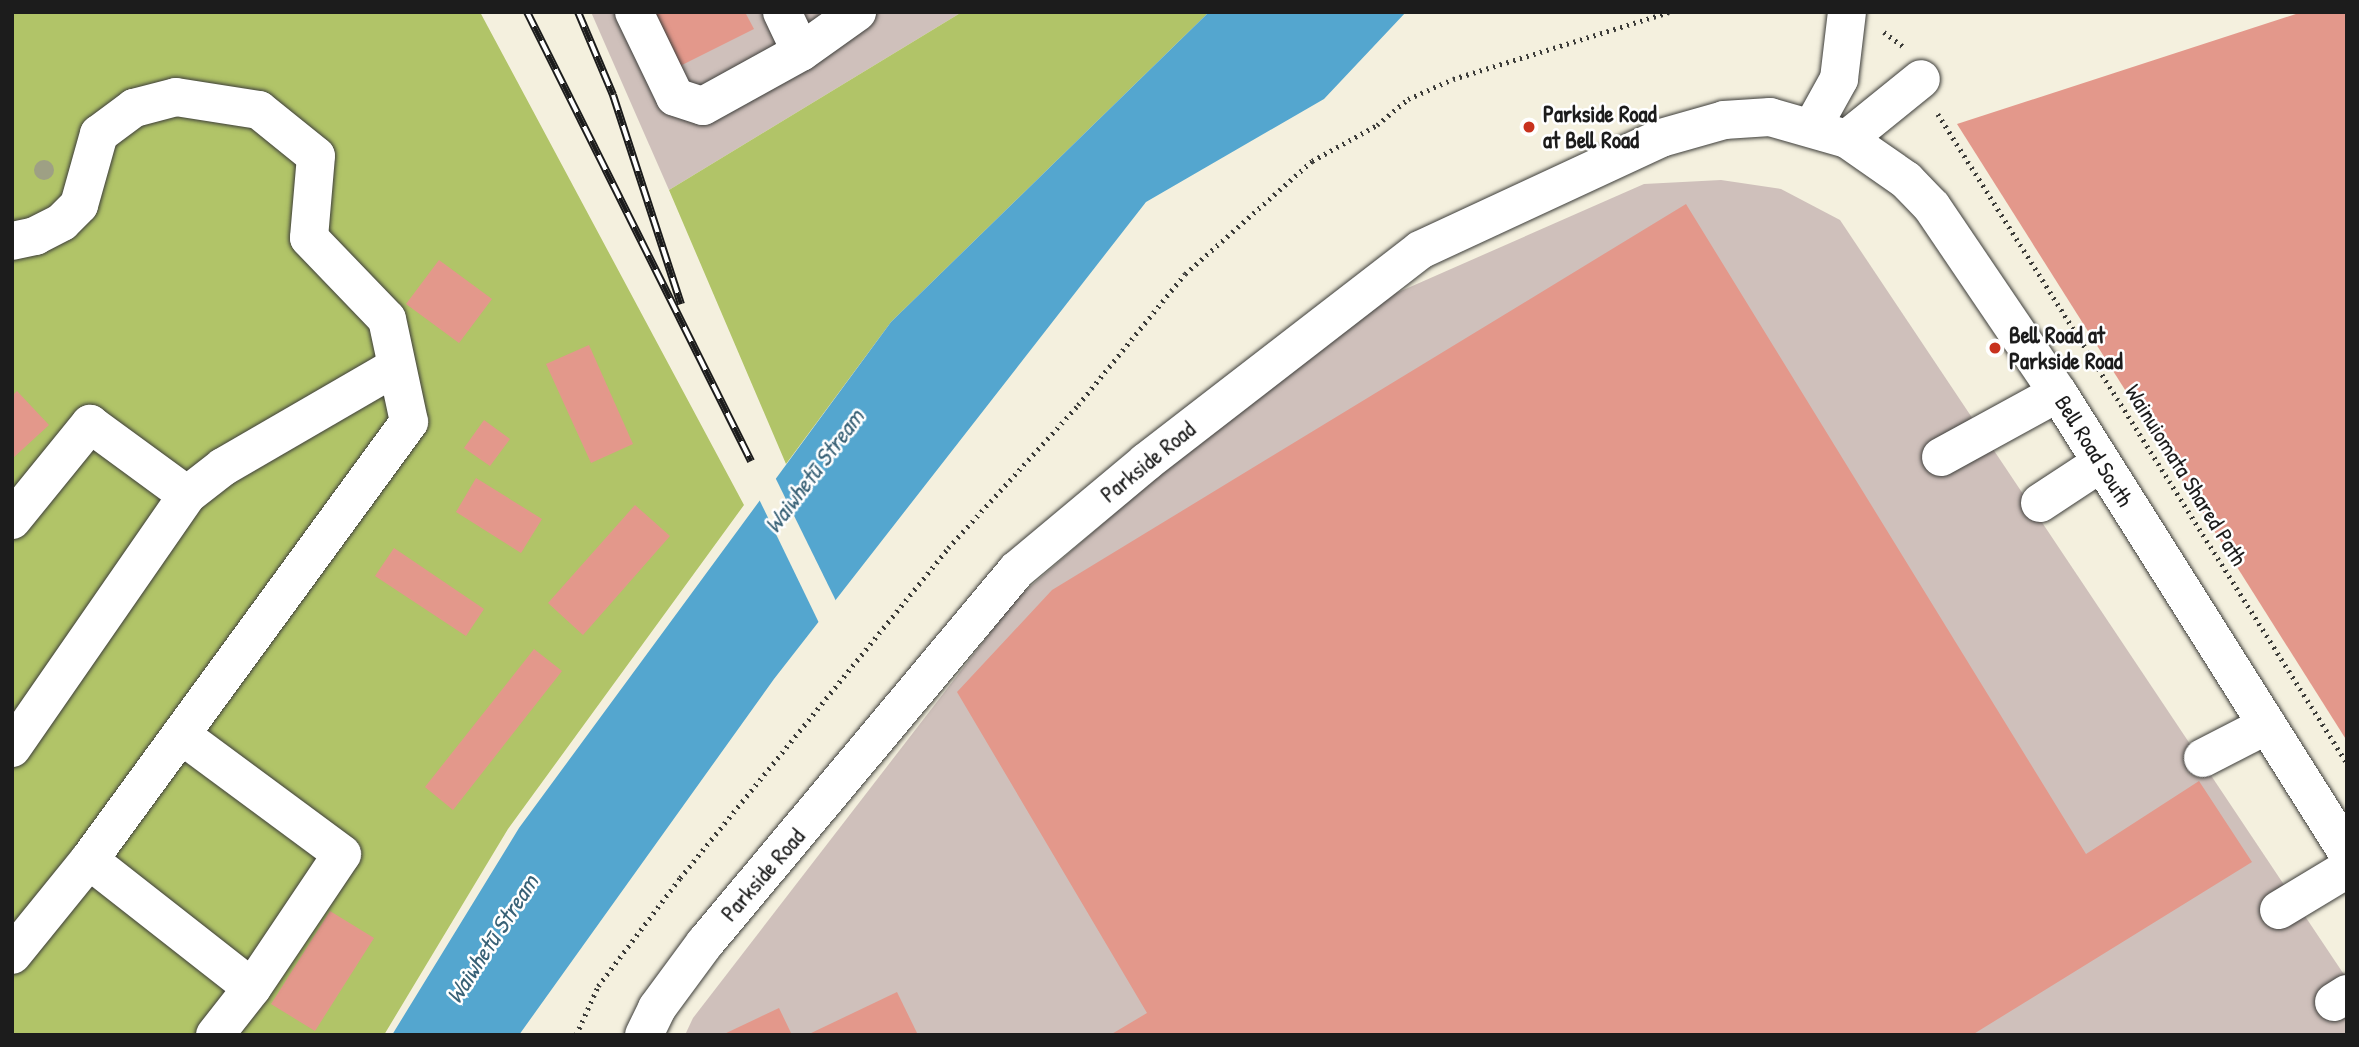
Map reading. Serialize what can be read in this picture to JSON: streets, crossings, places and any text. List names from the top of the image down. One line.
{"streets":{"main road":["Bell Road South","Parkside Road"],"path":["Wainuiomata Shared Path"]},"crossings":[["Bell Road South","Parkside Road"]],"water":["Waiwhetū Stream"],"places":["Parkside Road at Bell Road","Bell Road at Parkside Road"]}
